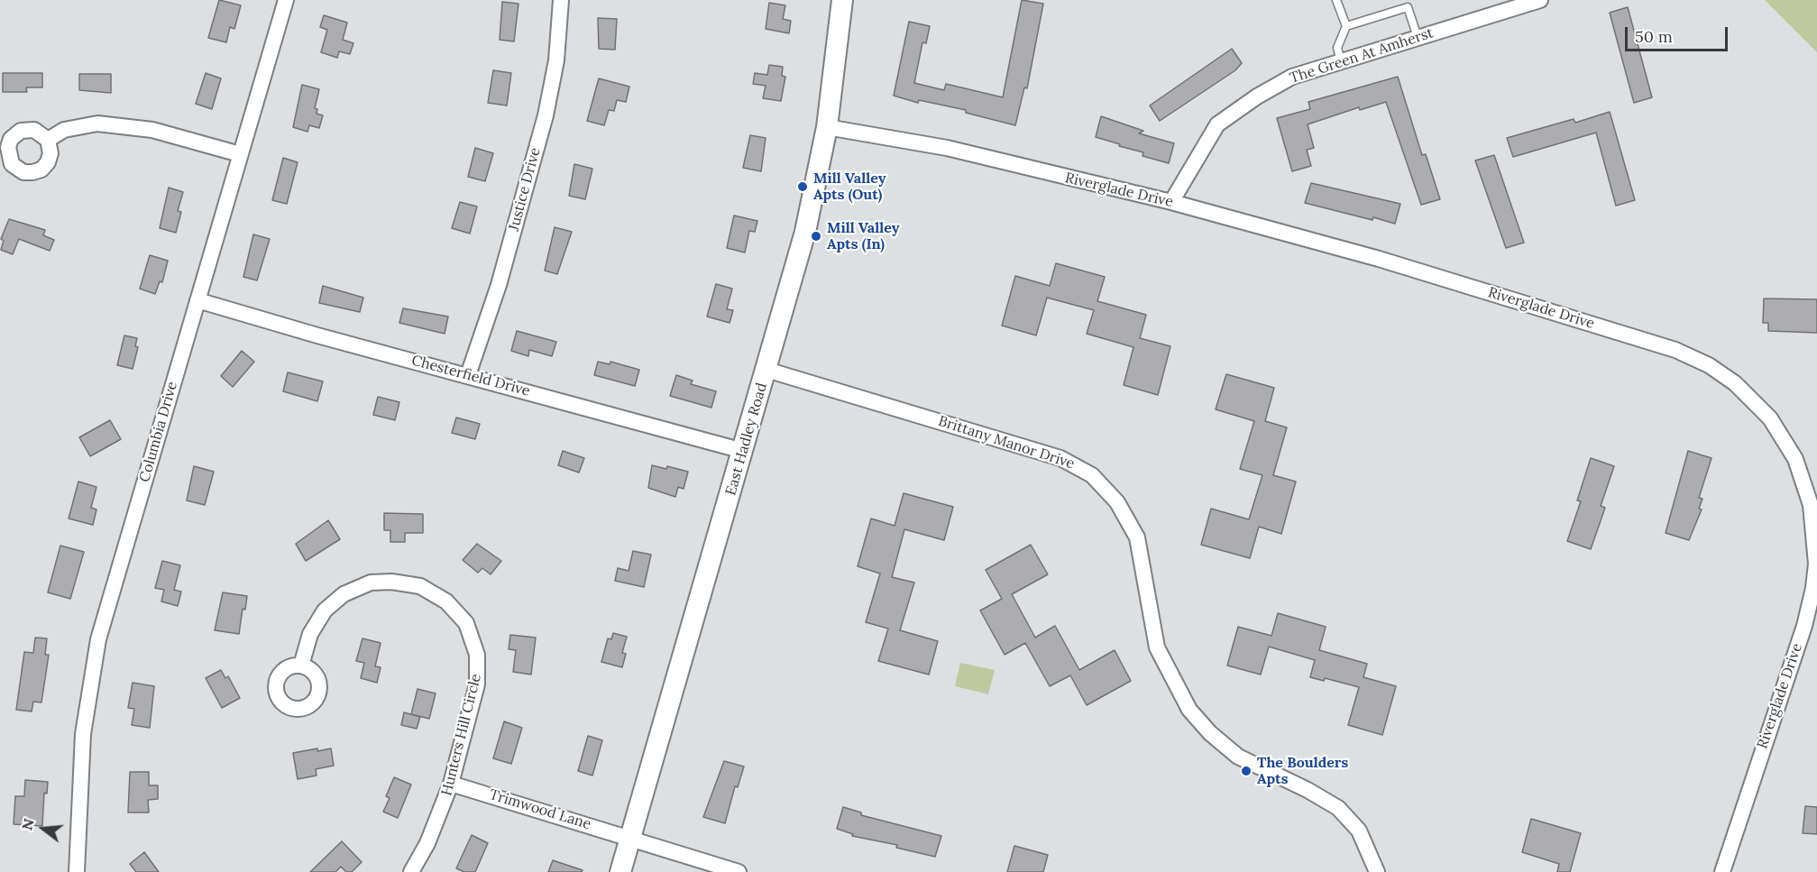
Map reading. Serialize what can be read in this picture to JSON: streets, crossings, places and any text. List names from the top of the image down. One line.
{"streets":{"street":["The Green At Amherst","Justice Drive","Riverglade Drive","Chesterfield Drive","Columbia Drive","East Hadley Road","Brittany Manor Drive","Hunters Hill Circle","Trimwood Lane"]},"crossings":[["The Green At Amherst","Riverglade Drive"],["Justice Drive","Chesterfield Drive"],["Riverglade Drive","East Hadley Road"],["Chesterfield Drive","Columbia Drive"],["Chesterfield Drive","East Hadley Road"],["East Hadley Road","Brittany Manor Drive"],["East Hadley Road","Trimwood Lane"],["Hunters Hill Circle","Trimwood Lane"]],"places":["Mill Valley Apts (Out)","Mill Valley Apts (In)","The Boulders Apts"],"scale_bar":"50 m","north":"left"}
